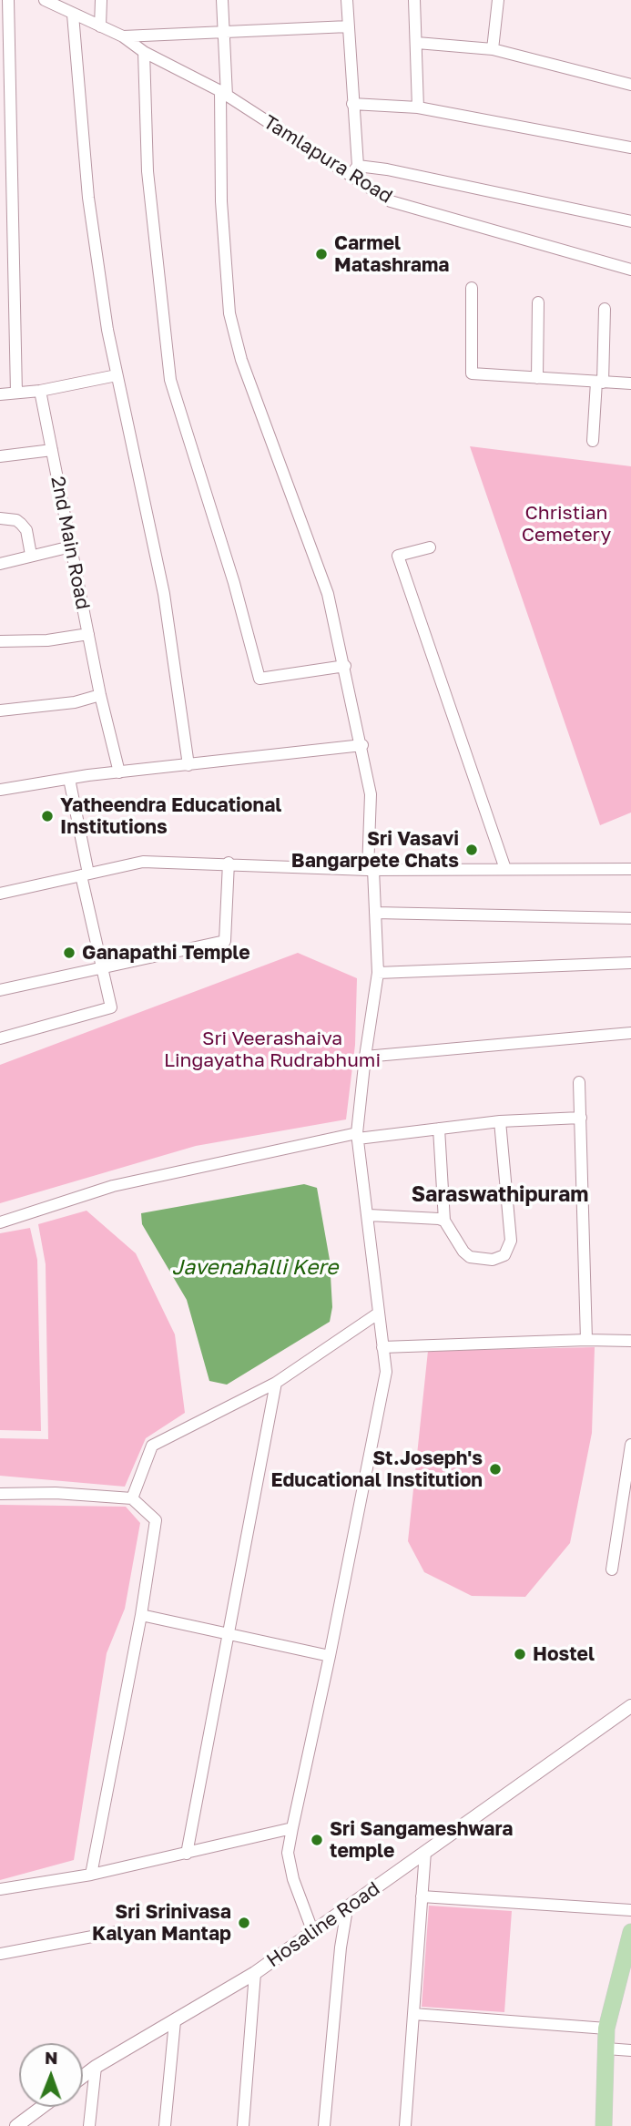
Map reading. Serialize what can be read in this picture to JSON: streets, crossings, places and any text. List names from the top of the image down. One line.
{"streets":{"street":["Tamlapura Road","2nd Main Road","Hosaline Road"]},"districts":["Saraswathipuram"],"water":["Javenahalli Kere"],"parks":["Christian Cemetery","Sri Veerashaiva Lingayatha Rudrabhumi"],"places":["Carmel Matashrama","Yatheendra Educational Institutions","Sri Vasavi Bangarpete Chats","Ganapathi Temple","St.Joseph's Educational Institution","Hostel","Sri Sangameshwara temple","Sri Srinivasa Kalyan Mantap"],"north":"top"}
